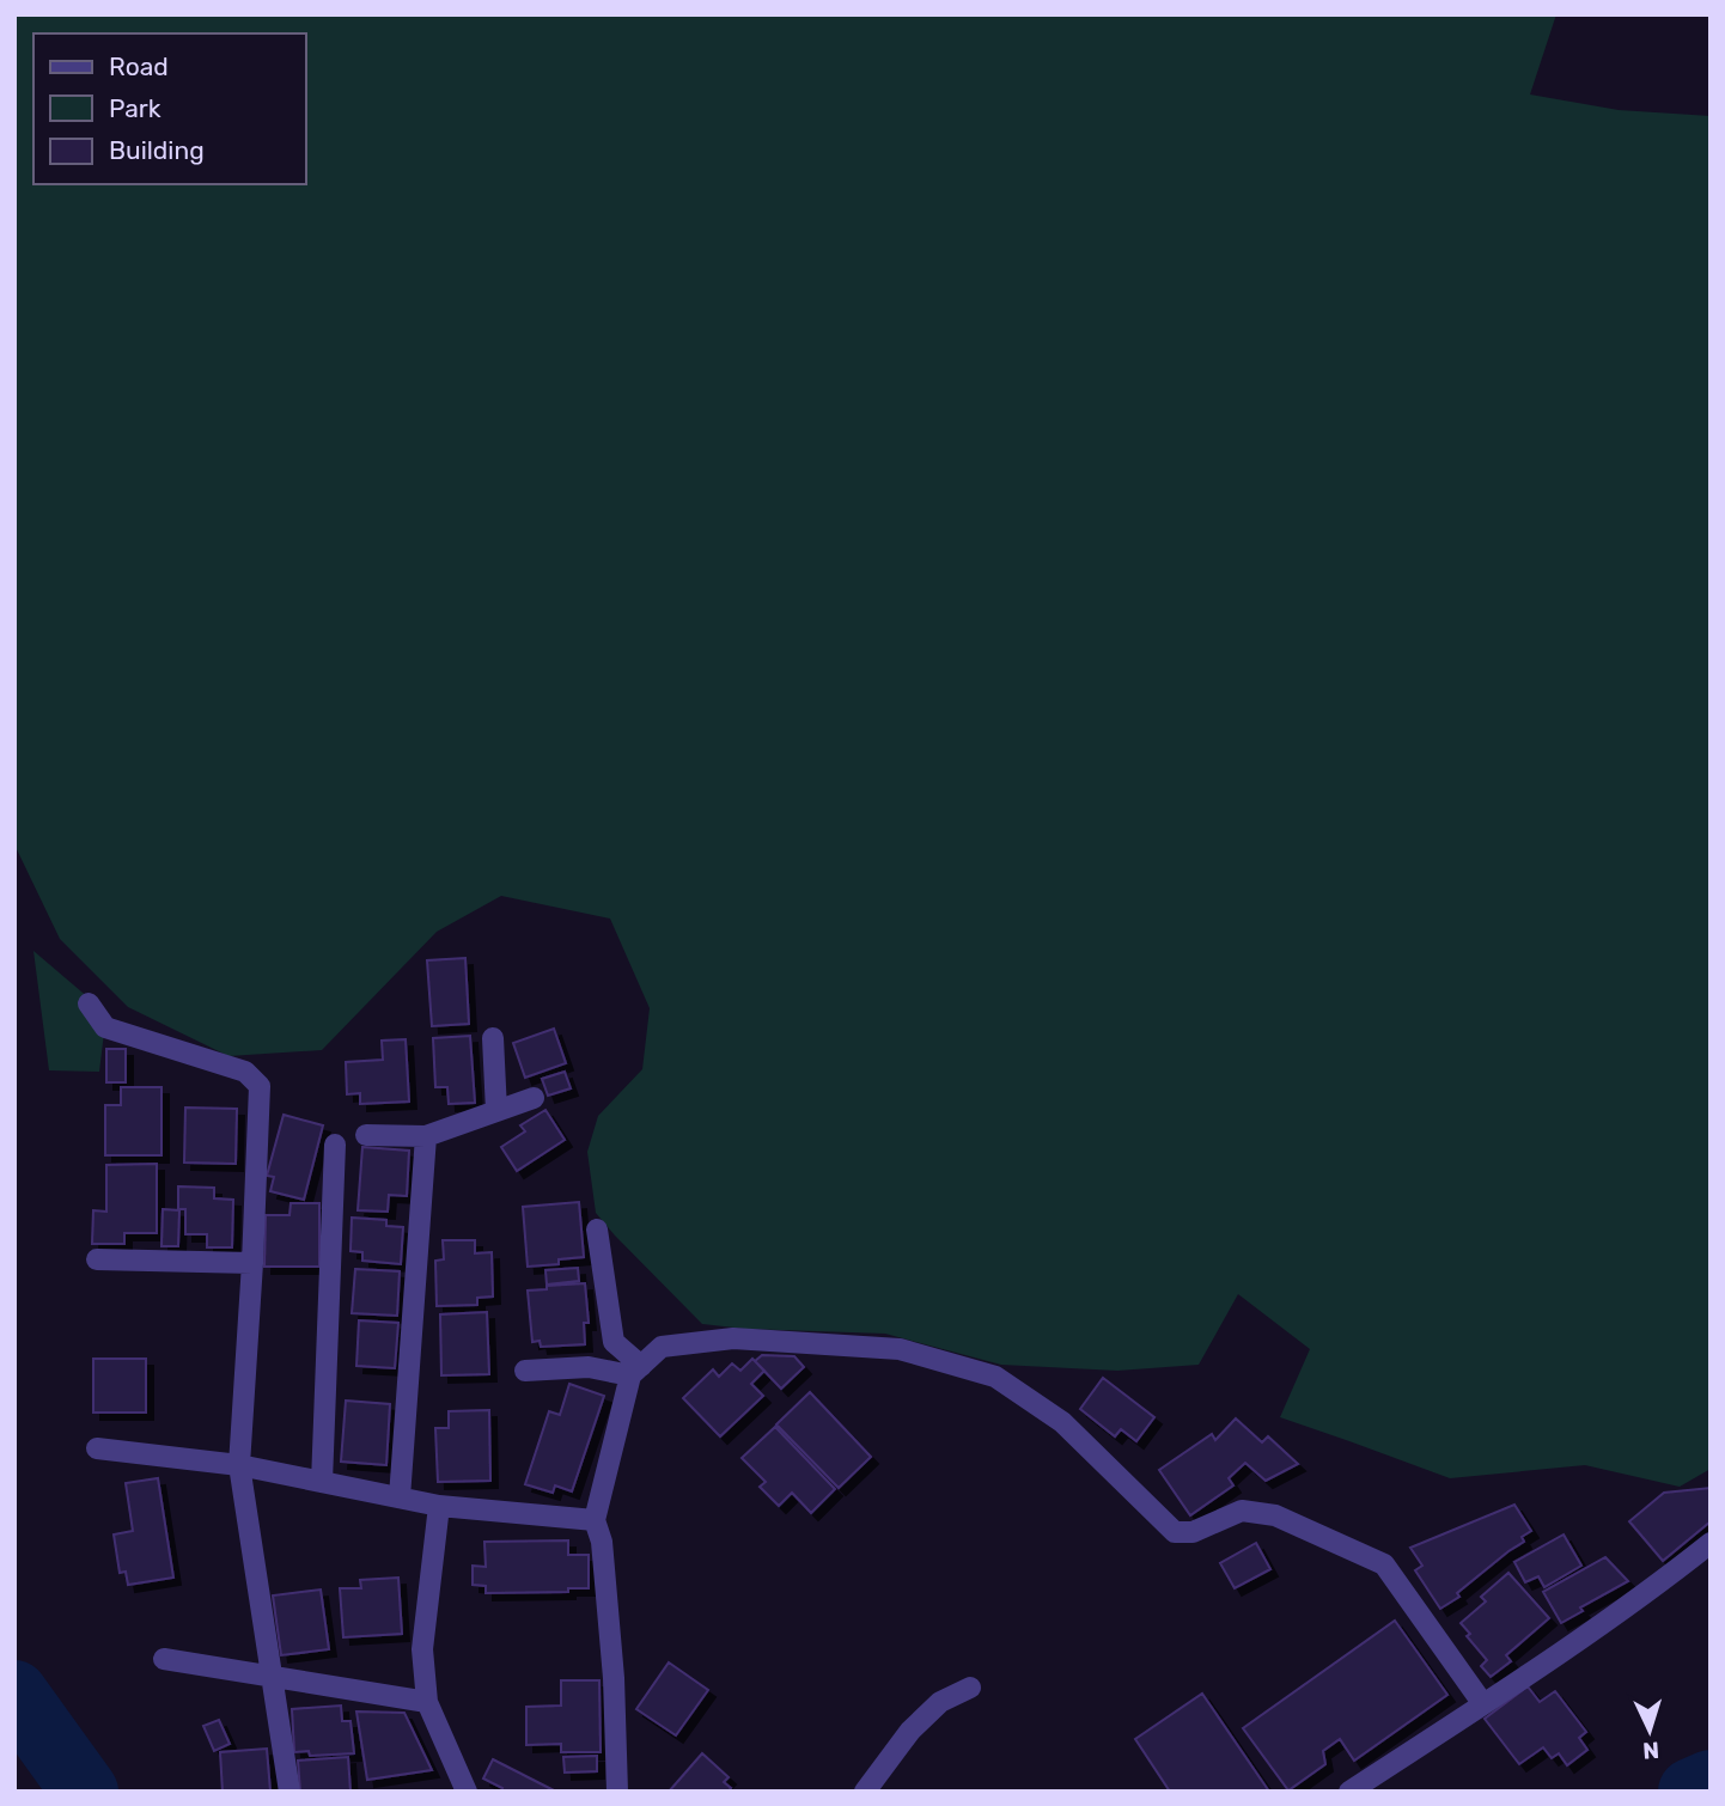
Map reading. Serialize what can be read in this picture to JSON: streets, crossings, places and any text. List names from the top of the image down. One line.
{"legend":["Road","Park","Building"],"north":"bottom"}
